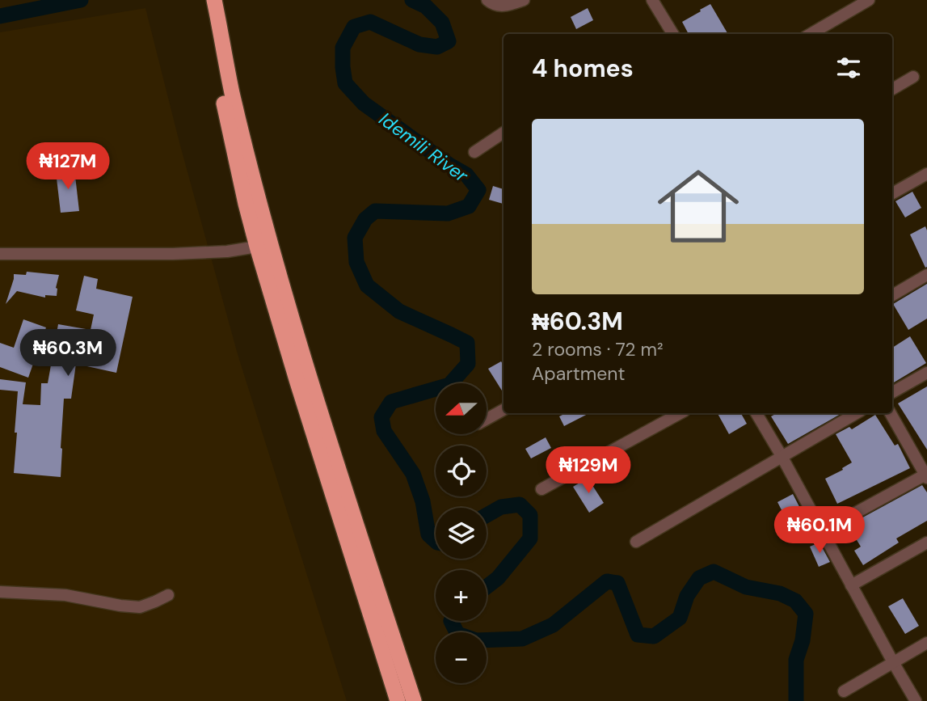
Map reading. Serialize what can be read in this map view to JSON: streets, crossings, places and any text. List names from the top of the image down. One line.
{"water":["Idemili River"],"north":"left","page":{"heading":"4 homes","list":[{"name":"₦60.3M","note":"2 rooms · 72 m² · Apartment"}],"price":["₦127M","₦60.3M","₦129M","₦60.1M"],"map_buttons":["+","−"]}}
